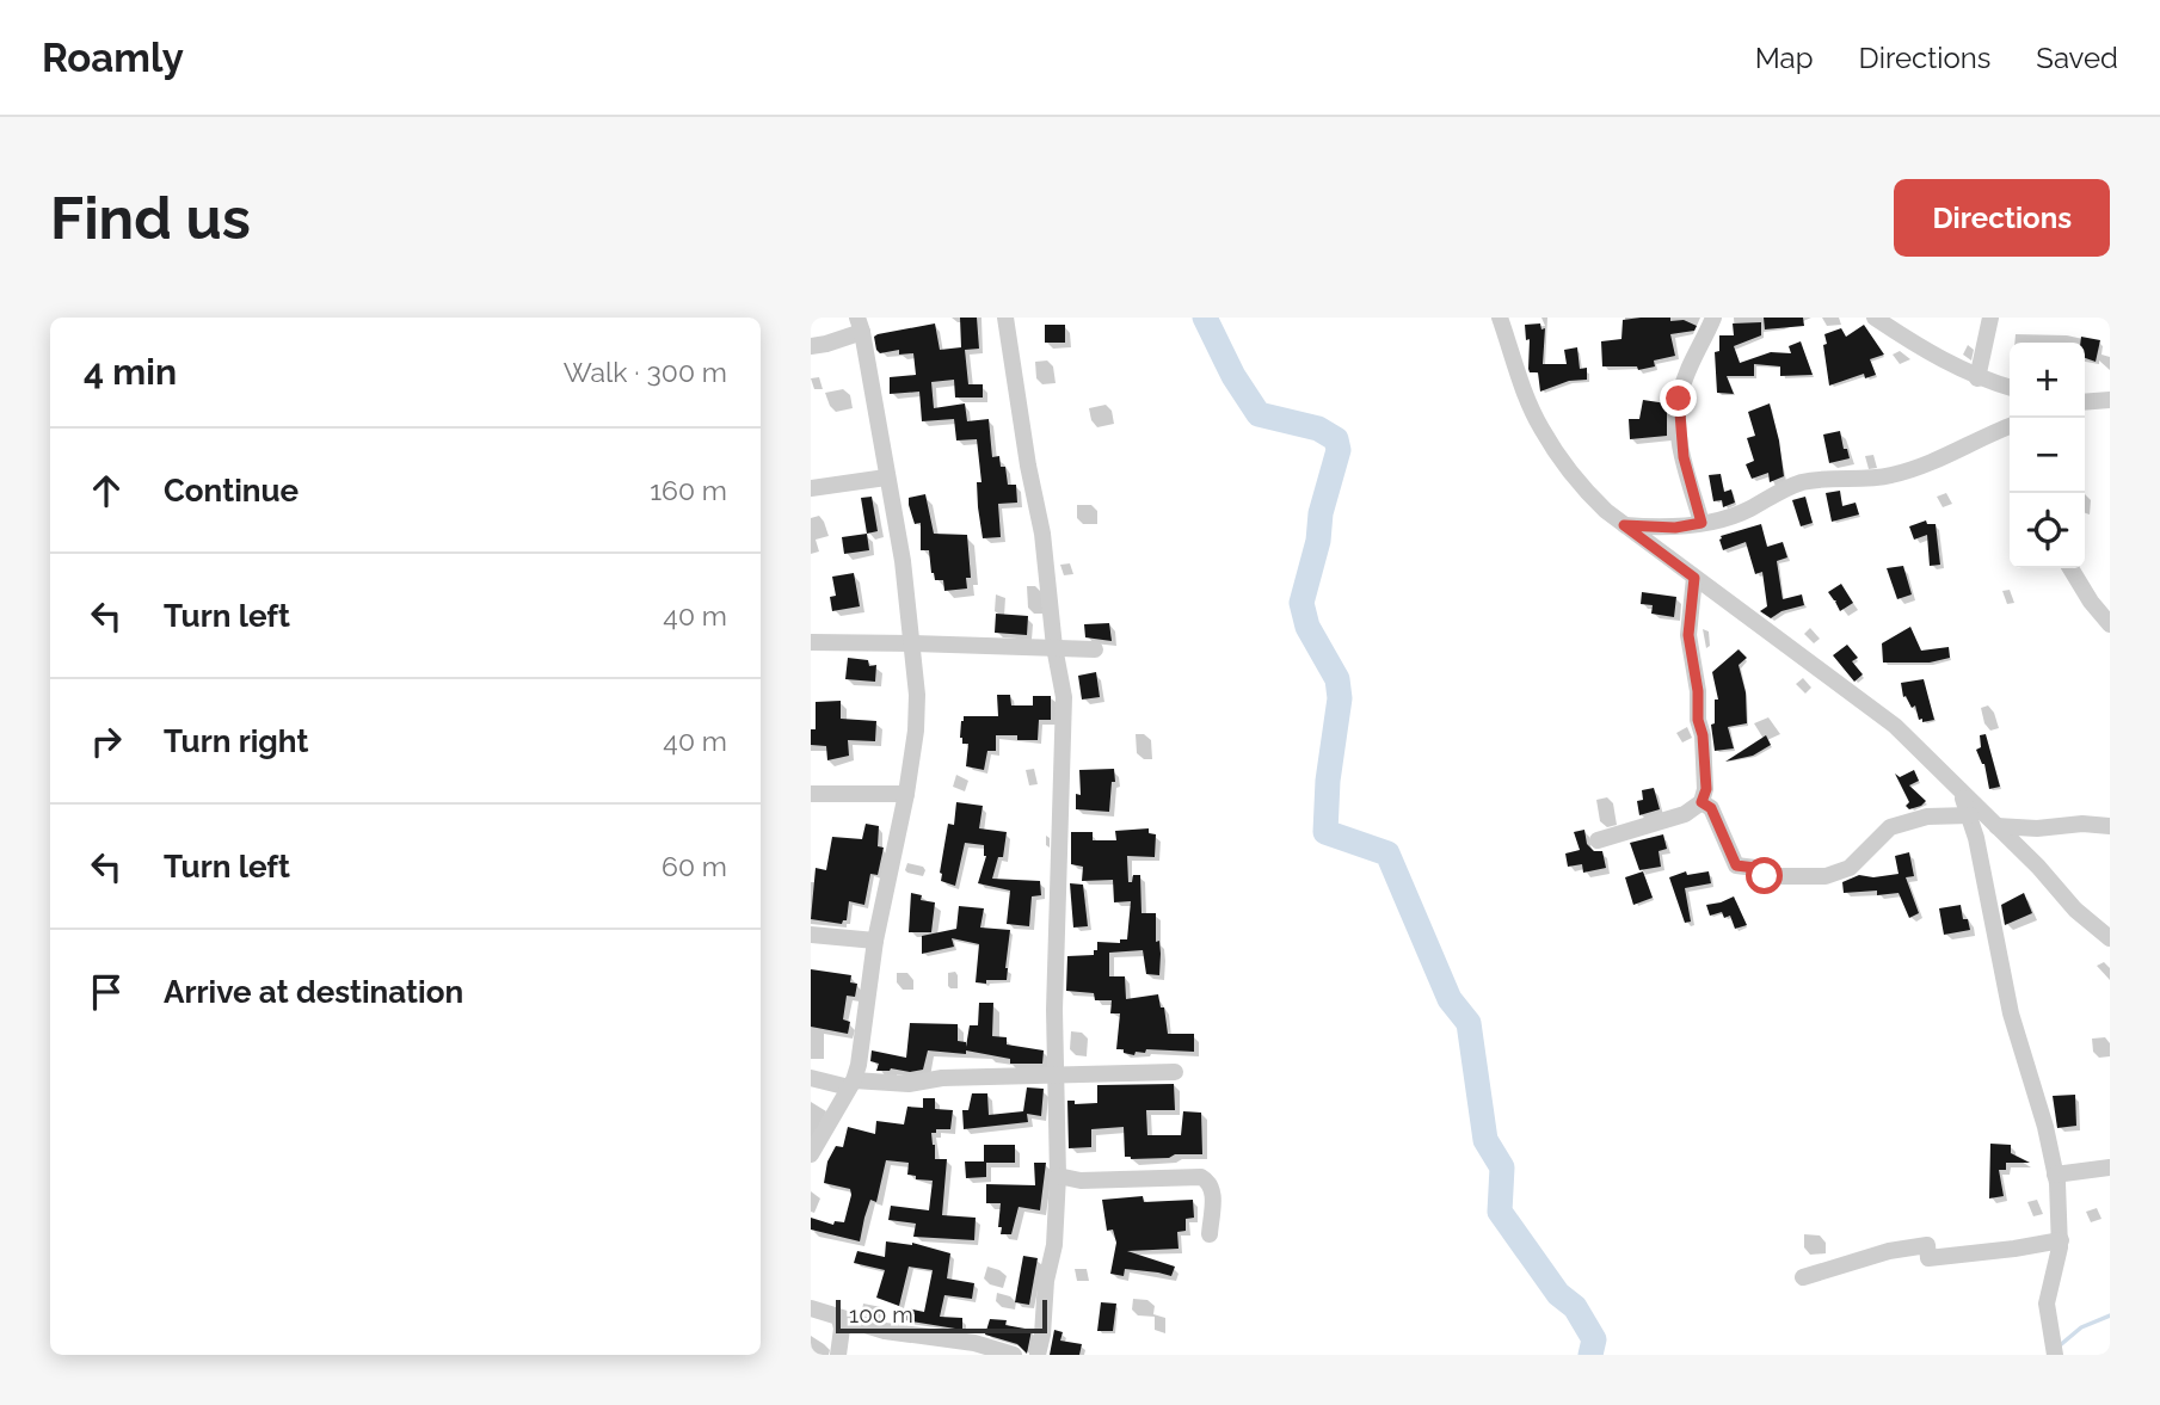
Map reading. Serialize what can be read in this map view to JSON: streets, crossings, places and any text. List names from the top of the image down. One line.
{"scale_bar":"100 m","page":{"header":"Roamly","nav":["Map","Directions","Saved"],"buttons":"Directions","title":"Find us","heading":["4 min","Walk · 300 m"],"map_buttons":["+","−"],"list":[["Continue","160 m"],["Turn left","40 m"],["Turn right","40 m"],["Turn left","60 m"],"Arrive at destination"],"scale":"100 m"}}
